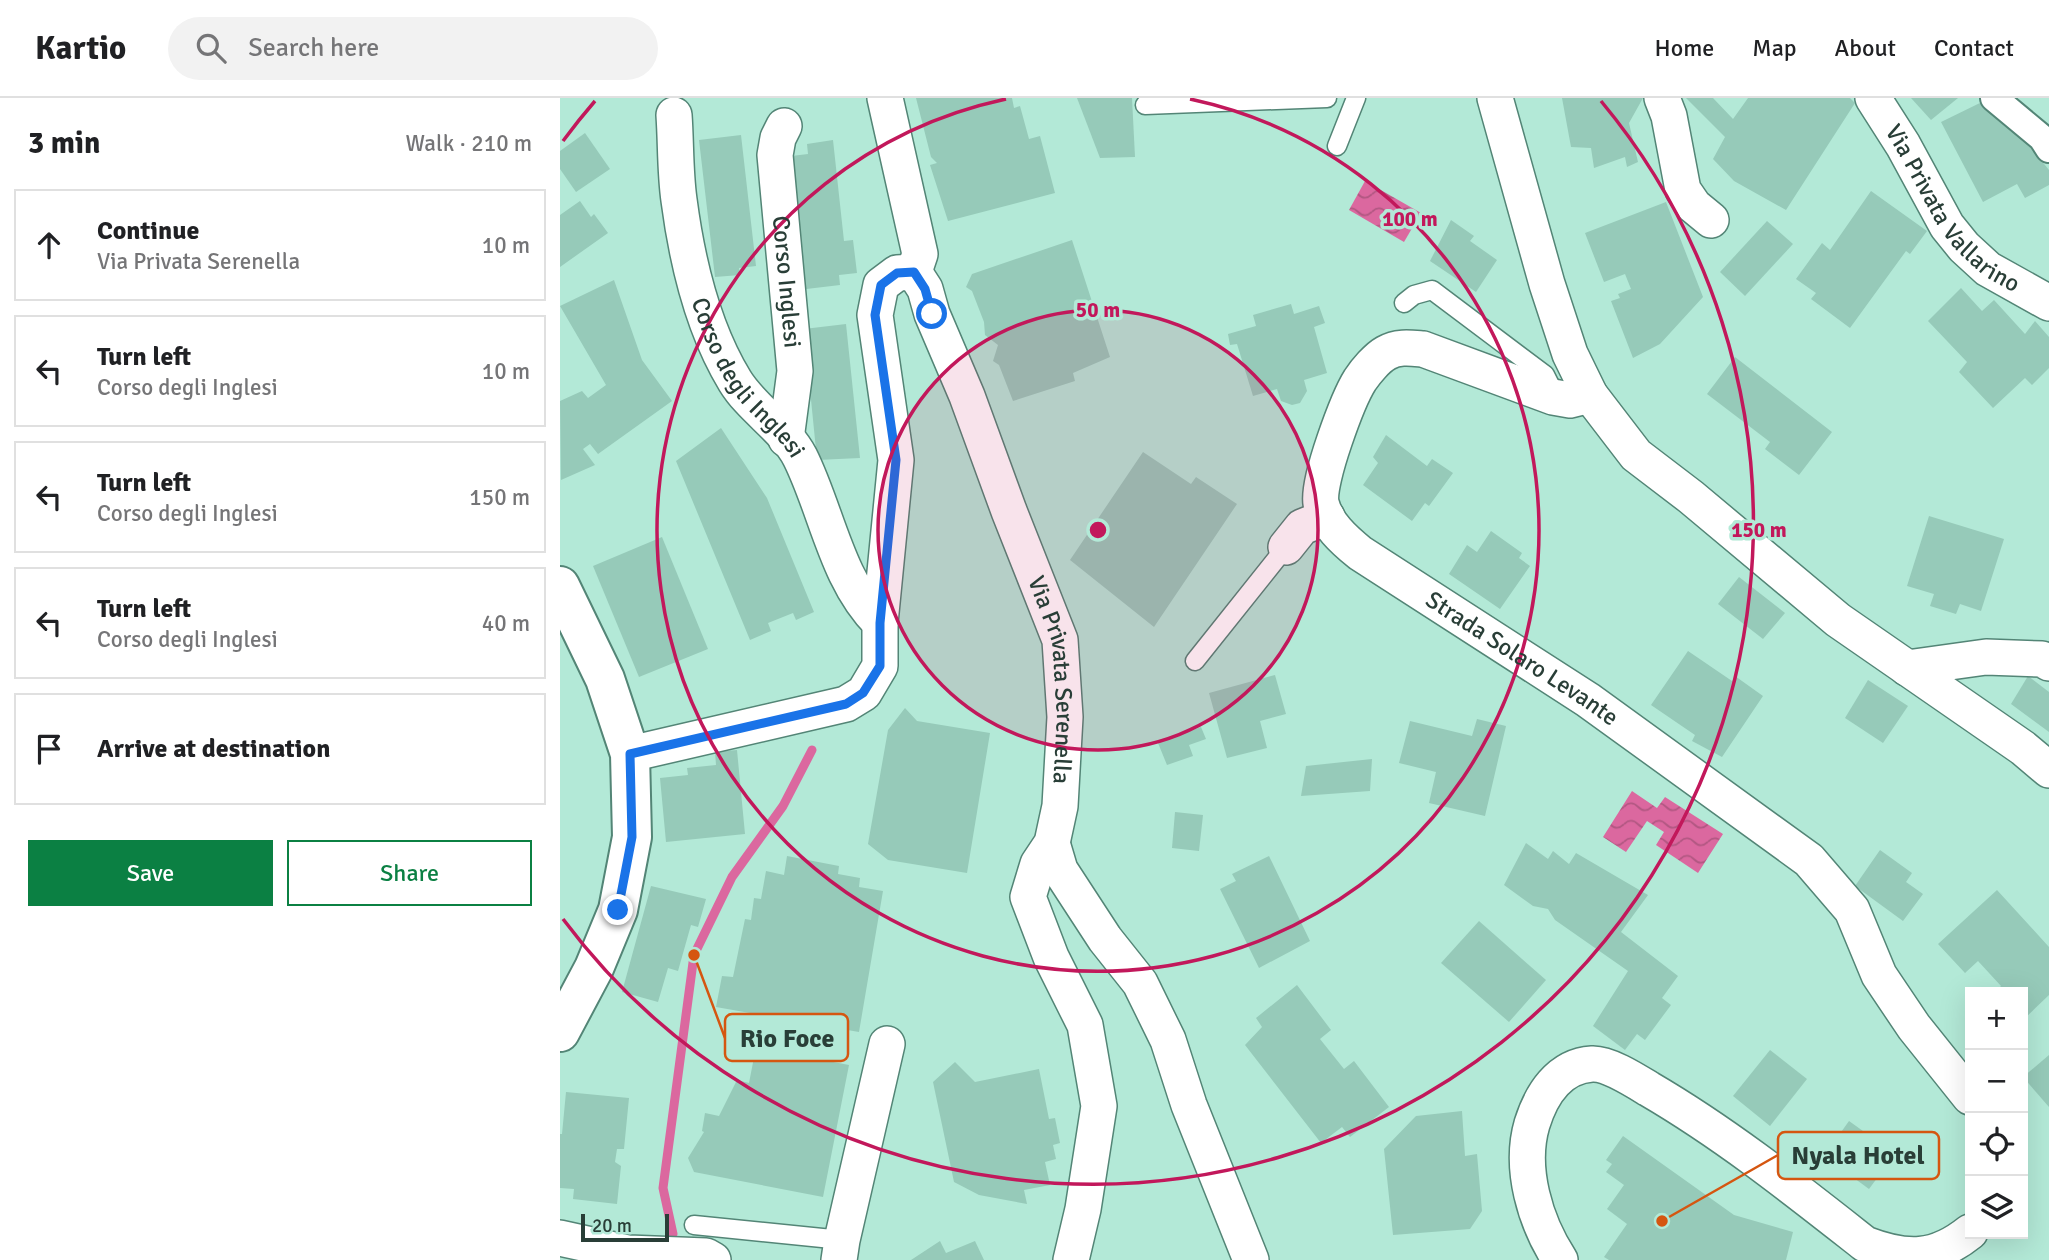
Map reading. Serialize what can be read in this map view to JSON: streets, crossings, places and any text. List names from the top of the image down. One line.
{"streets":{"street":["Via Privata Vallarino","Corso Inglesi","Corso degli Inglesi","Strada Solaro Levante","Via Privata Serenella"]},"crossings":[["Corso Inglesi","Corso degli Inglesi"]],"places":["Rio Foce","Nyala Hotel"],"scale_bar":"20 m","page":{"header":"Kartio","search":"Search here","nav":["Home","Map","About","Contact"],"heading":["3 min","Walk · 210 m"],"list":[["Continue","Via Privata Serenella","10 m"],["Turn left","Corso degli Inglesi","10 m"],["Turn left","Corso degli Inglesi","150 m"],["Turn left","Corso degli Inglesi","40 m"],"Arrive at destination"],"buttons":["Save","Share"],"map_buttons":["+","−"],"scale":"20 m"},"rings":["100 m","50 m","150 m"]}
